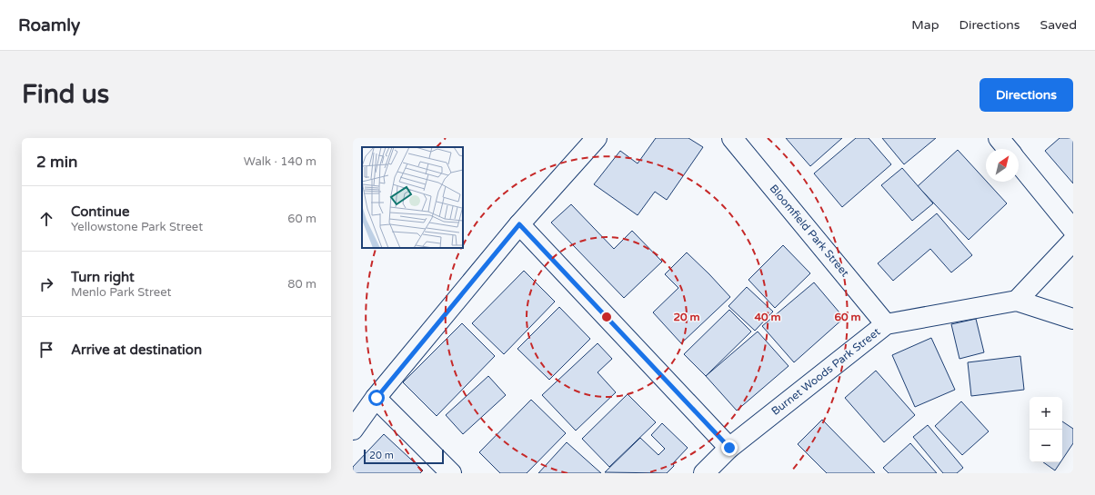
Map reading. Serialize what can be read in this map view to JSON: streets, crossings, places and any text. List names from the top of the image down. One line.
{"streets":{"street":["Bloomfield Park Street","Burnet Woods Park Street"]},"crossings":[["Bloomfield Park Street","Burnet Woods Park Street"]],"scale_bar":"20 m","north":"top right","page":{"header":"Roamly","nav":["Map","Directions","Saved"],"buttons":"Directions","title":"Find us","heading":["2 min","Walk · 140 m"],"list":[["Continue","Yellowstone Park Street","60 m"],["Turn right","Menlo Park Street","80 m"],"Arrive at destination"],"map_buttons":["+","−"],"scale":"20 m"},"rings":["20 m","40 m","60 m"]}
